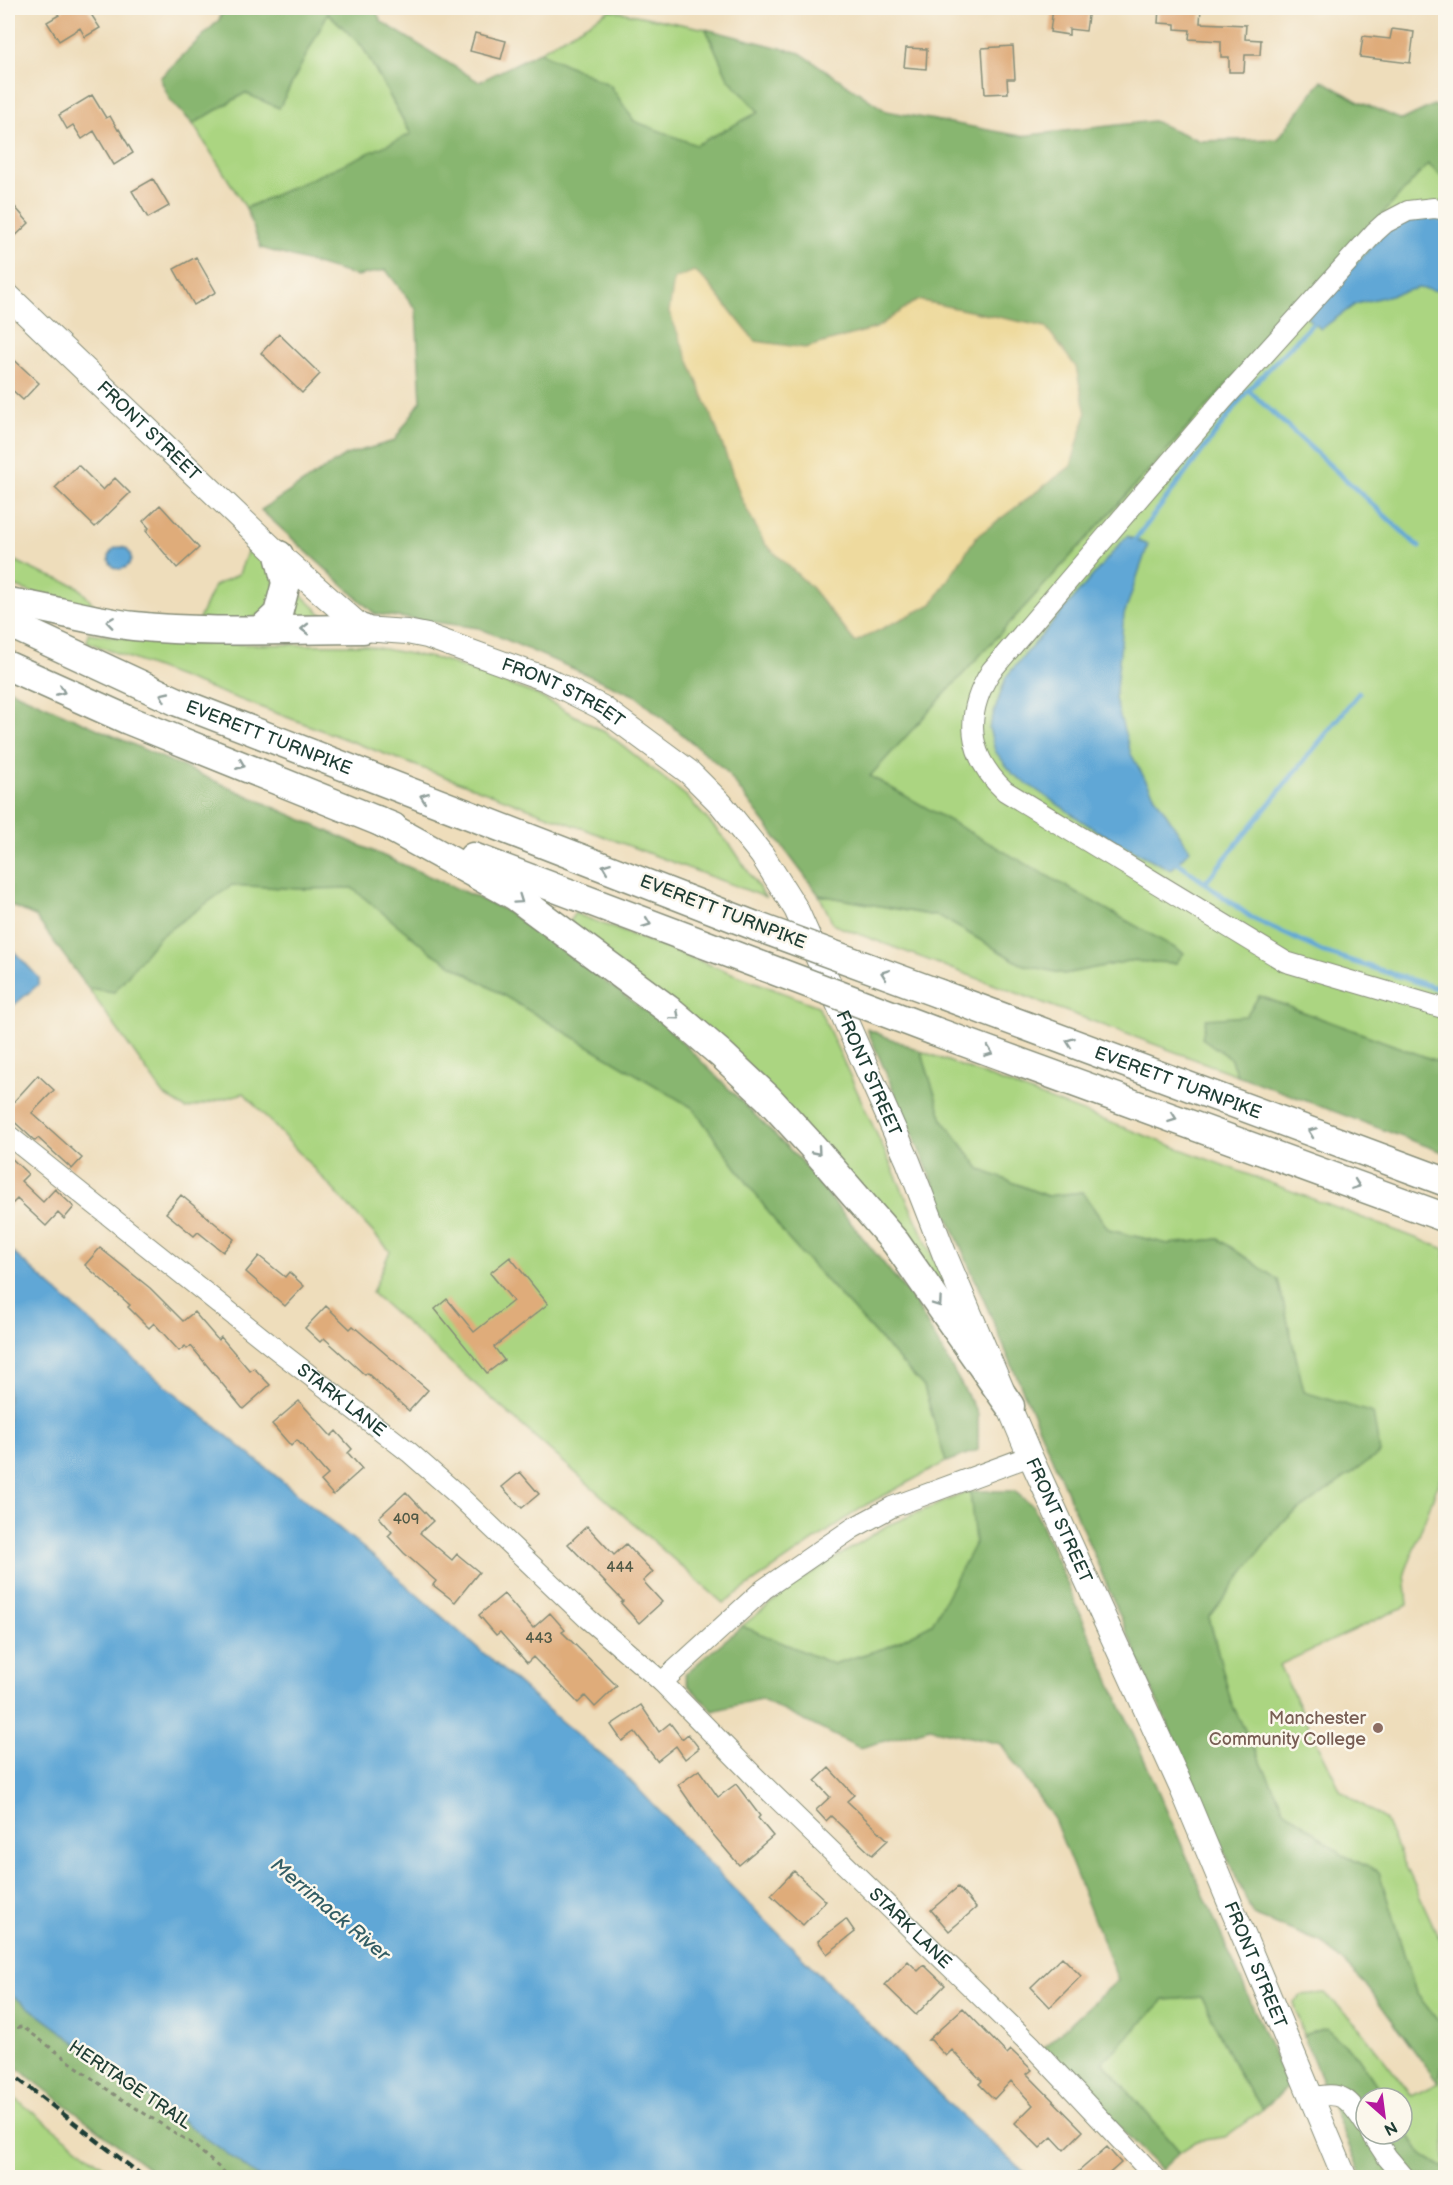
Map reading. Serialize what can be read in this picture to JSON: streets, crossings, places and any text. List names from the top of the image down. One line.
{"streets":{"highway":["EVERETT TURNPIKE"],"main road":["FRONT STREET"],"street":["STARK LANE"],"path":["HERITAGE TRAIL"]},"water":["Merrimack River"],"places":["Manchester Community College"],"house_numbers":["409","444","443"],"north":"bottom right"}
